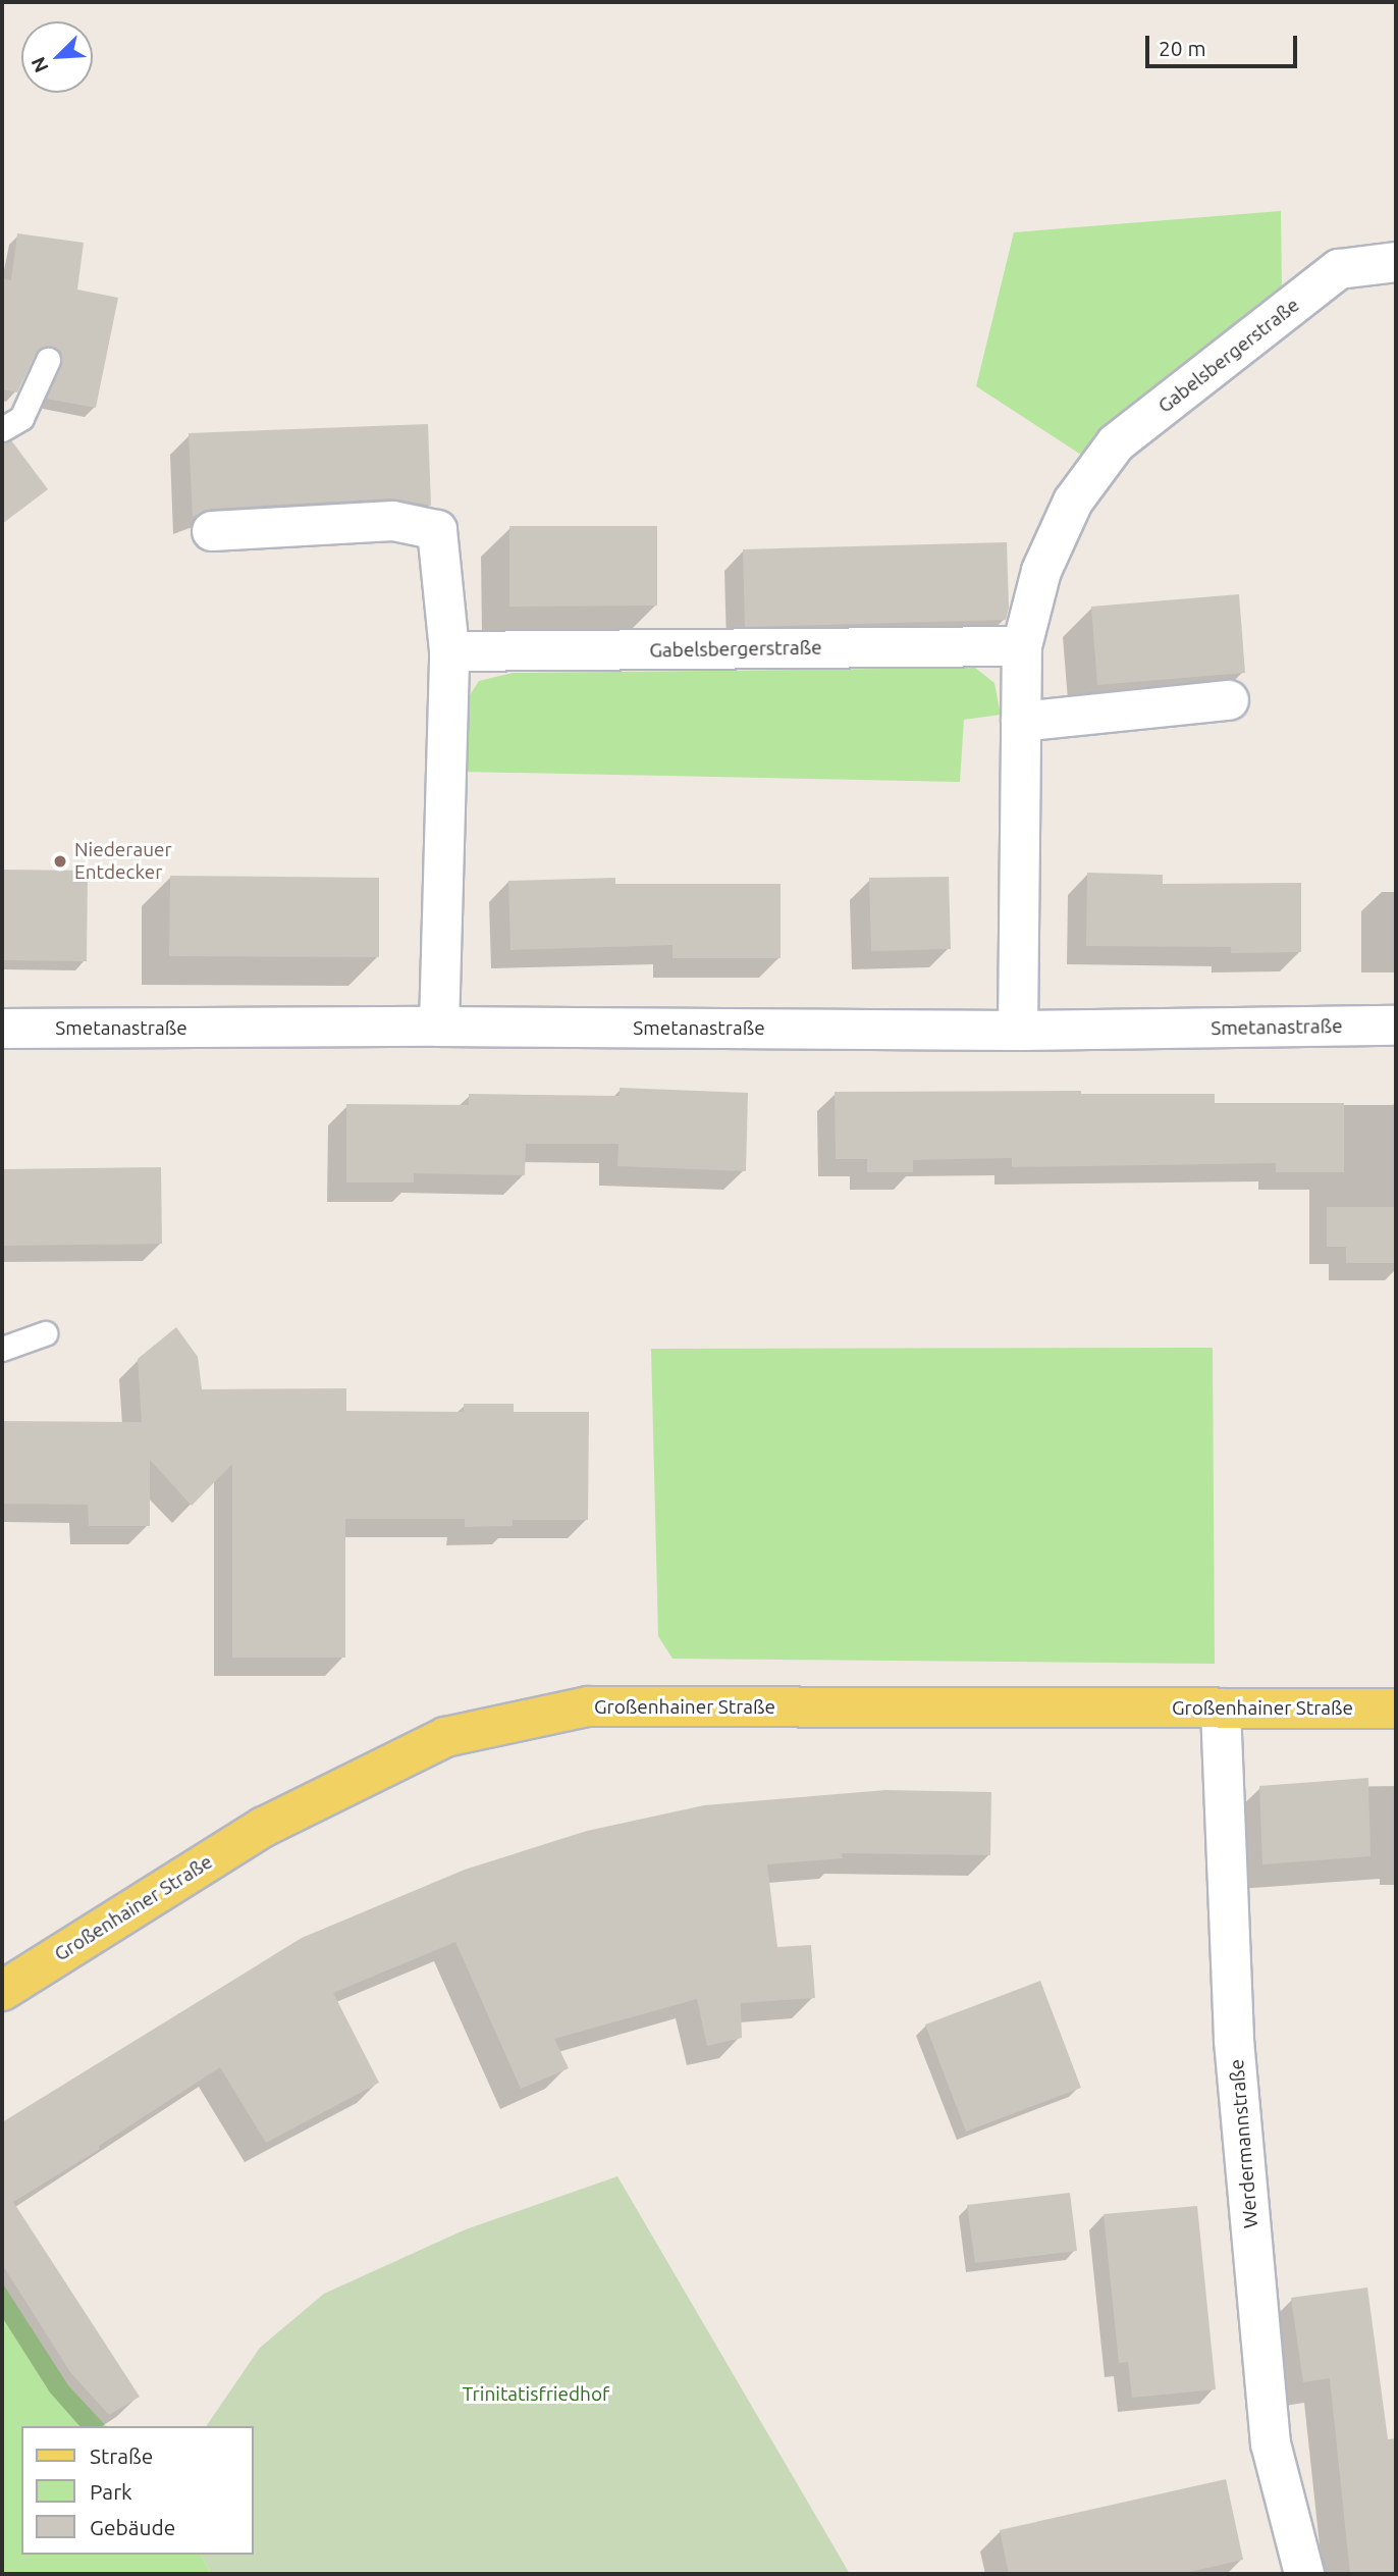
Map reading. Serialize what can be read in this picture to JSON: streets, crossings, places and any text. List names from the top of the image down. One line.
{"streets":{"main road":["Großenhainer Straße"],"street":["Gabelsbergerstraße","Smetanastraße","Werdermannstraße"]},"crossings":[["Gabelsbergerstraße","Smetanastraße"],["Großenhainer Straße","Werdermannstraße"]],"parks":["Trinitatisfriedhof"],"places":["Niederauer Entdecker"],"legend":["Straße","Park","Gebäude"],"scale_bar":"20 m","north":"bottom left"}
